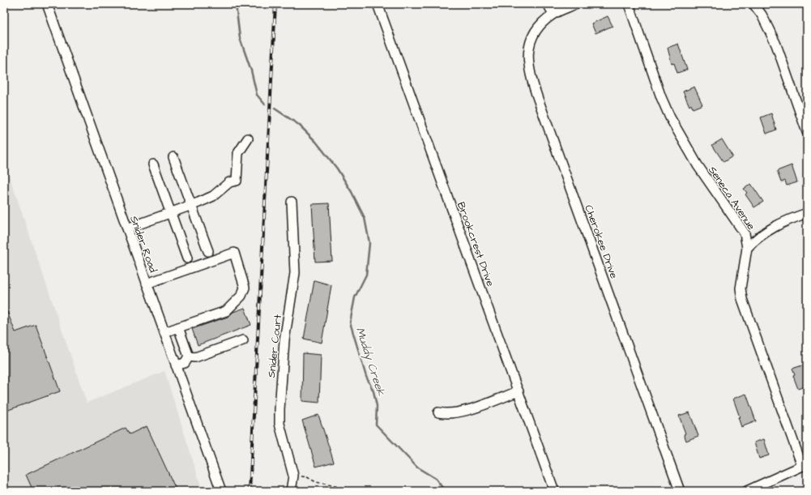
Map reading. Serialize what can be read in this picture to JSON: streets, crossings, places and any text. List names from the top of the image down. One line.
{"streets":{"street":["Seneca Avenue","Cherokee Drive","Snider Road","Brookcrest Drive","Snider Court"]},"water":["Muddy Creek"]}
